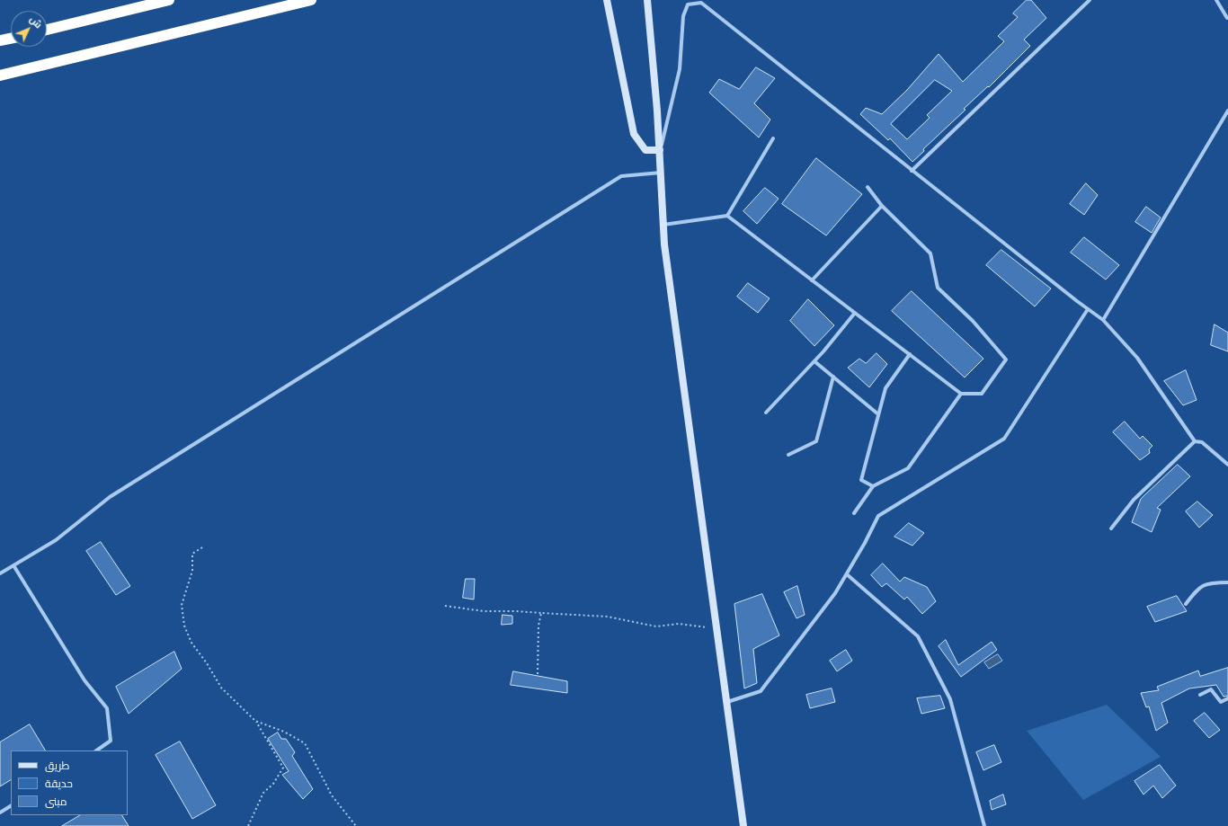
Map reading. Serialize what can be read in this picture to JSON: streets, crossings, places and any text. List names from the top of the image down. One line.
{"legend":["طريق","حديقة","مبنى"],"north":"top right"}
